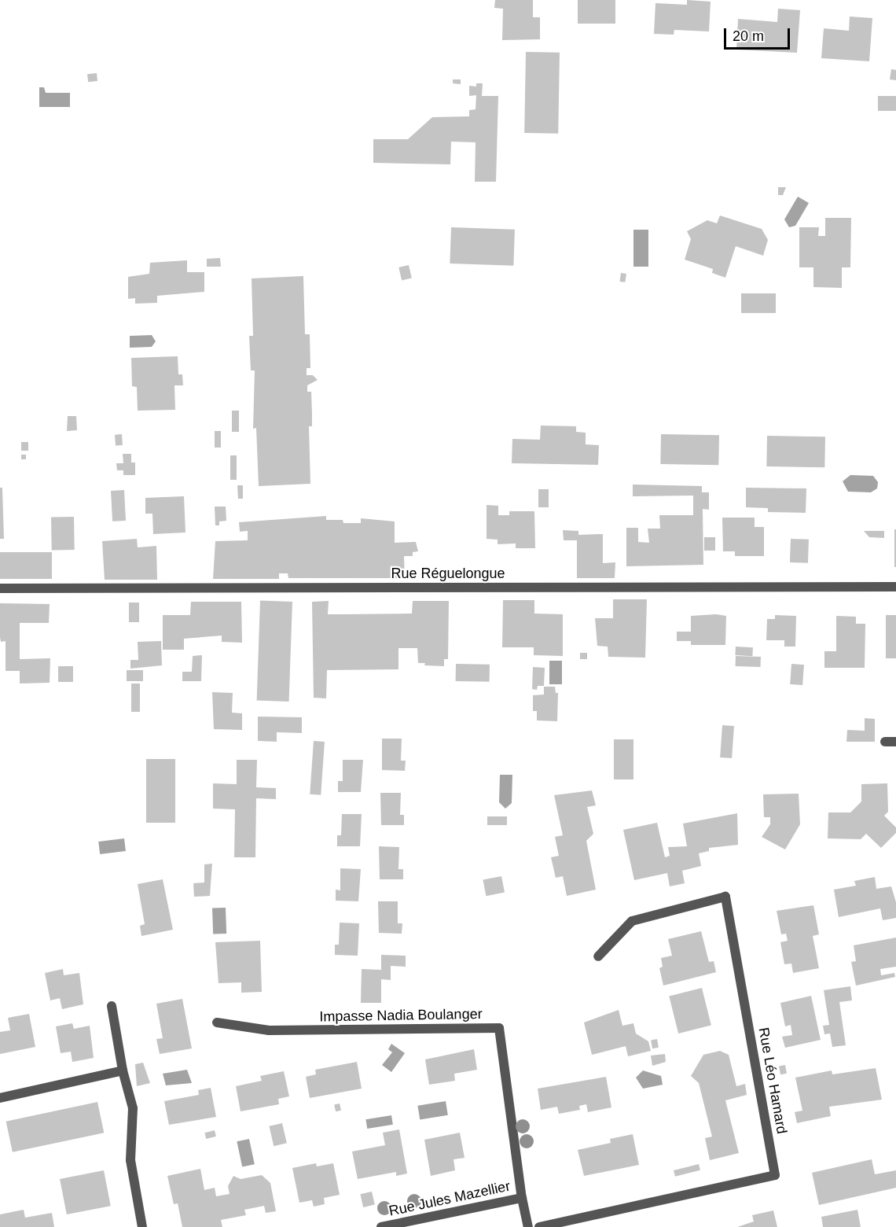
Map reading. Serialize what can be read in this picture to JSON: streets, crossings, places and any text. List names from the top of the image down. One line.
{"streets":{"street":["Rue Réguelongue","Impasse Nadia Boulanger","Rue Léo Hamard","Rue Jules Mazellier"]},"crossings":[["Impasse Nadia Boulanger","Rue Jules Mazellier"]],"scale_bar":"20 m"}
